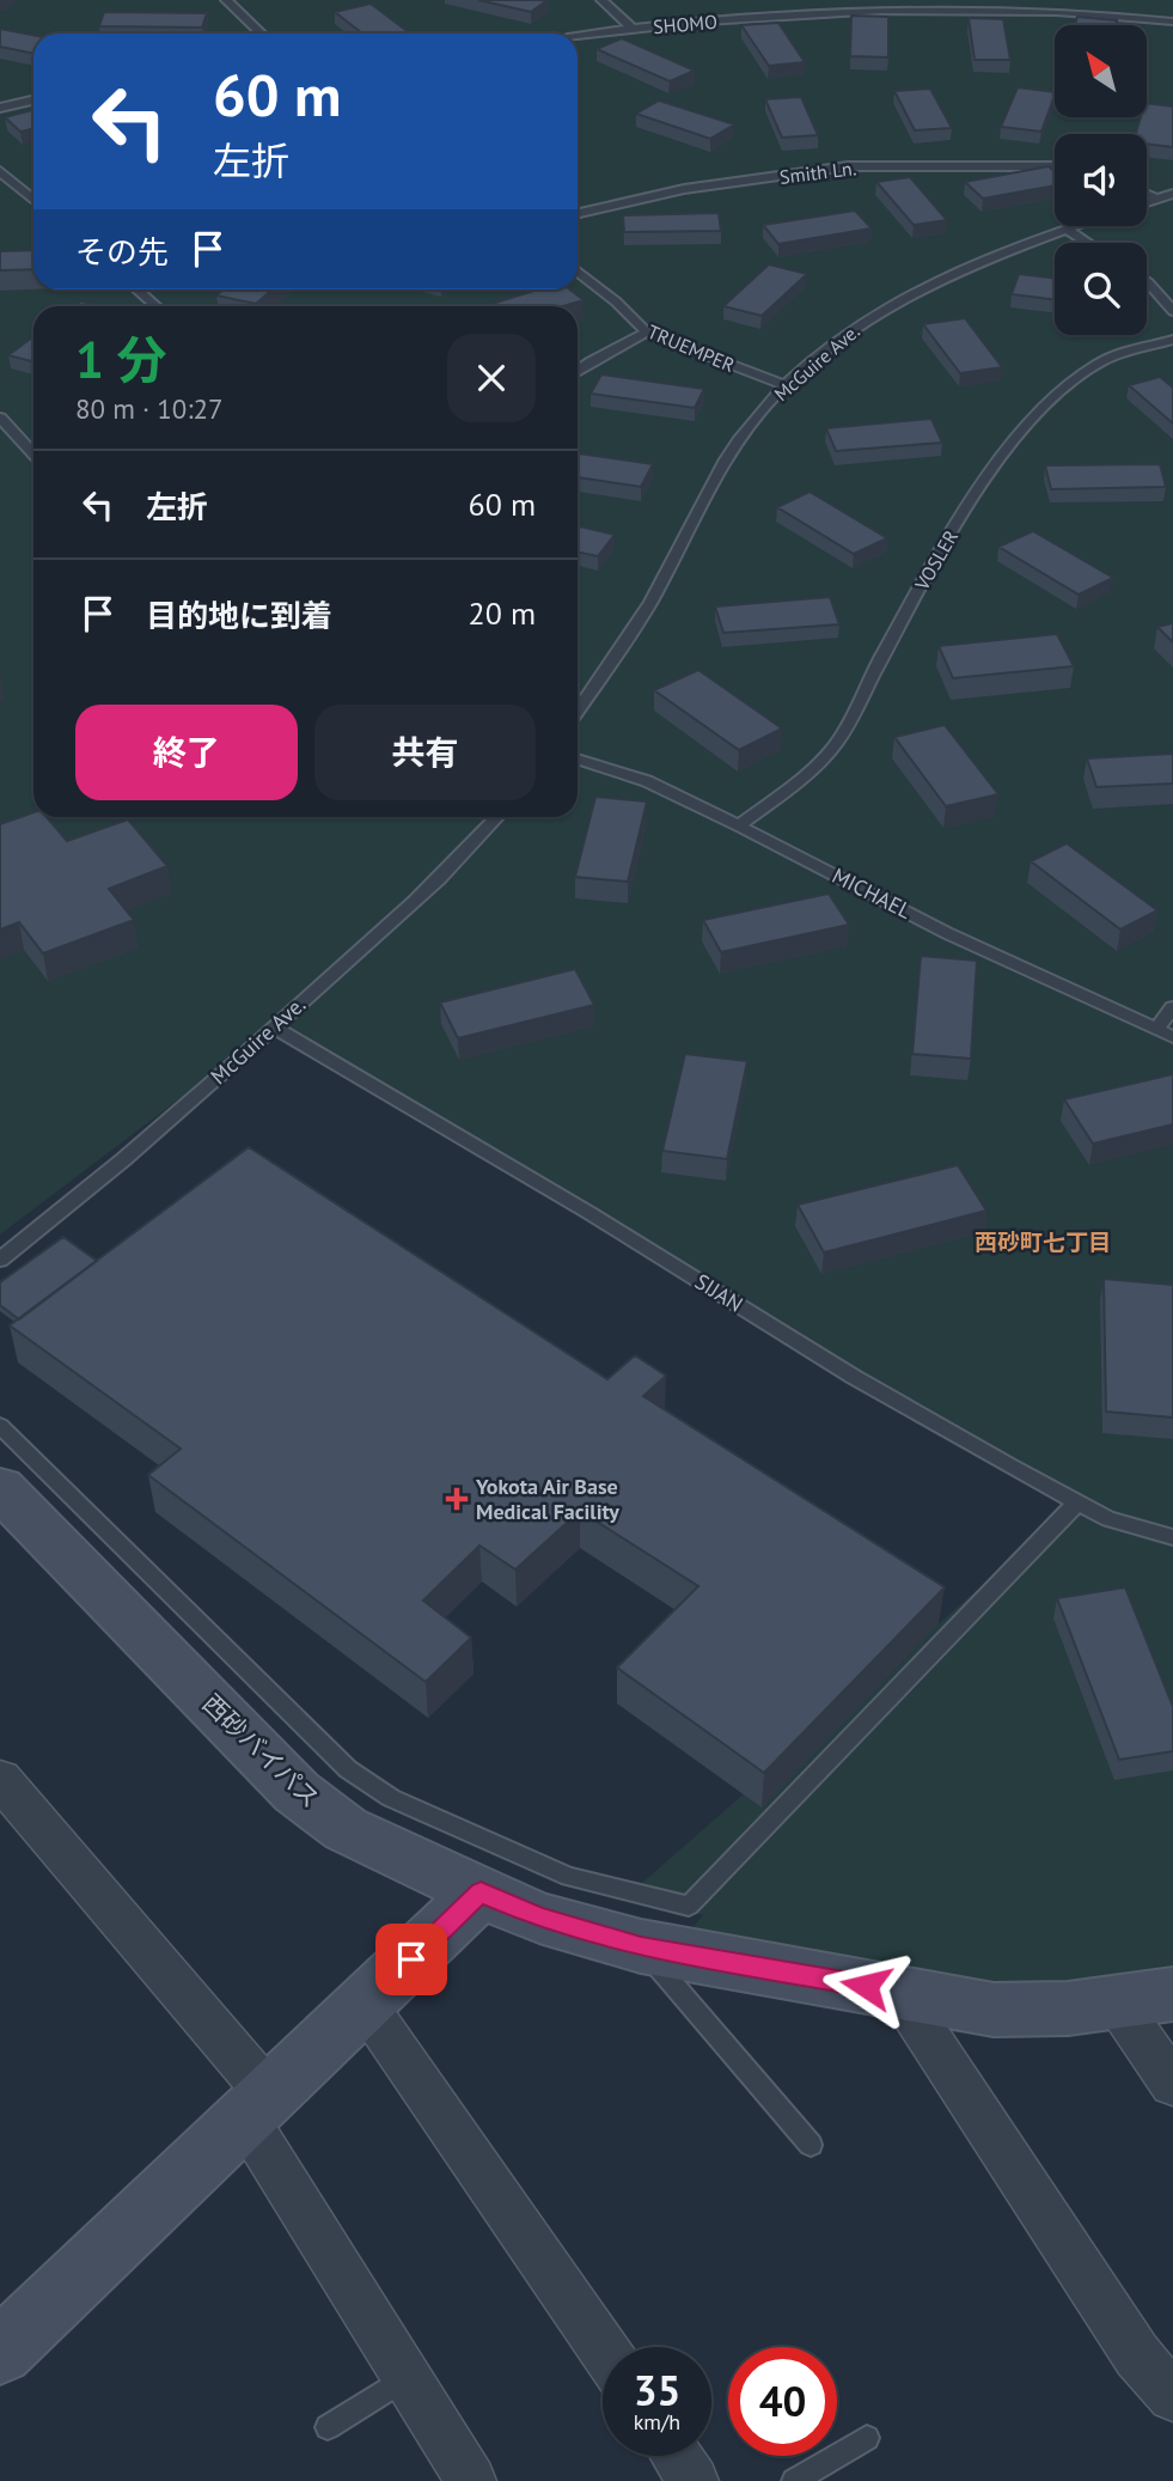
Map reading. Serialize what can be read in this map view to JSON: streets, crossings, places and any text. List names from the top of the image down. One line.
{"streets":{"street":["西砂バイパス"],"lane":["SHOMO","Smith Ln.","TRUEMPER","McGuire Ave.","VOSLER","MICHAEL","SIJAN"]},"crossings":[["TRUEMPER","McGuire Ave."],["McGuire Ave.","SIJAN"],["VOSLER","MICHAEL"]],"districts":["西砂町七丁目"],"places":{"health":["Yokota Air Base Medical Facility"]},"north":"top left","page":{"turn":["60 m","左折"],"then":"その先","heading":["1 分","80 m · 10:27"],"list":[{"name":"左折","value":"60 m"},{"name":"目的地に到着","value":"20 m"}],"buttons":["終了","共有"],"speed":"35 km/h","limit":"40"}}
